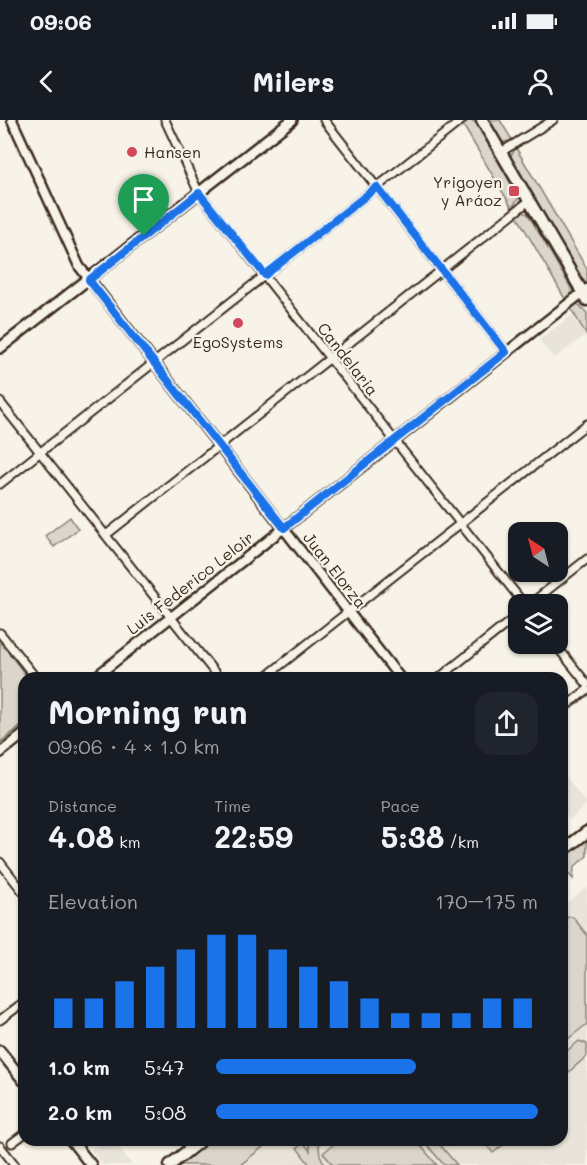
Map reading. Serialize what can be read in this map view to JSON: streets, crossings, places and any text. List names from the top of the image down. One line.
{"streets":{"street":["Candelaria","Juan Elorza","Luis Federico Leloir"]},"crossings":[["Candelaria","Luis Federico Leloir"],["Juan Elorza","Luis Federico Leloir"]],"places":{"other":["Hansen","EgoSystems"],"transit":["Yrigoyen y Aráoz"]},"north":"top left","page":{"status":"09:06","header":"Milers","heading":["Morning run","09:06 · 4 × 1.0 km"],"stats":[["Distance","4.08 km"],["Time","22:59"],["Pace","5:38 /km"]],"chart":["Elevation","170–175 m"],"list":[{"name":"1.0 km","note":"5:47"},{"name":"2.0 km","note":"5:08"}]}}
